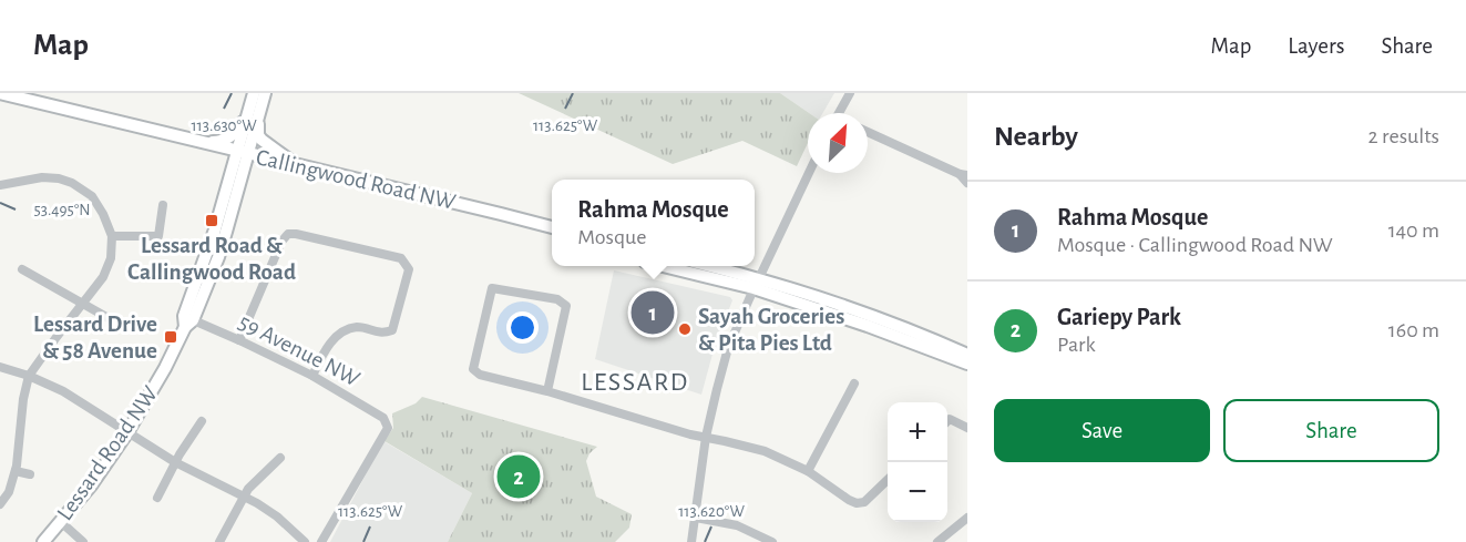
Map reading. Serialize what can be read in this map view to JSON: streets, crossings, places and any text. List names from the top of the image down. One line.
{"streets":{"main road":["Callingwood Road NW","Lessard Road NW"],"street":["59 Avenue NW"]},"crossings":[["Callingwood Road NW","Lessard Road NW"],["59 Avenue NW","Lessard Road NW"]],"districts":["LESSARD"],"places":{"transit":["Lessard Road & Callingwood Road","Lessard Drive & 58 Avenue"],"other":["Sayah Groceries & Pita Pies Ltd"]},"north":"top right","page":{"header":"Map","nav":["Map","Layers","Share"],"heading":["Nearby","2 results"],"popup":["Rahma Mosque","Mosque"],"list":[{"mark":"1","name":"Rahma Mosque","note":"Mosque · Callingwood Road NW","value":"140 m"},{"mark":"2","name":"Gariepy Park","note":"Park","value":"160 m"}],"pins":["1","2"],"buttons":["Save","Share"],"map_buttons":["+","−"]},"coordinates":["113.630°W","113.625°W","53.495°N","113.620°W"]}
